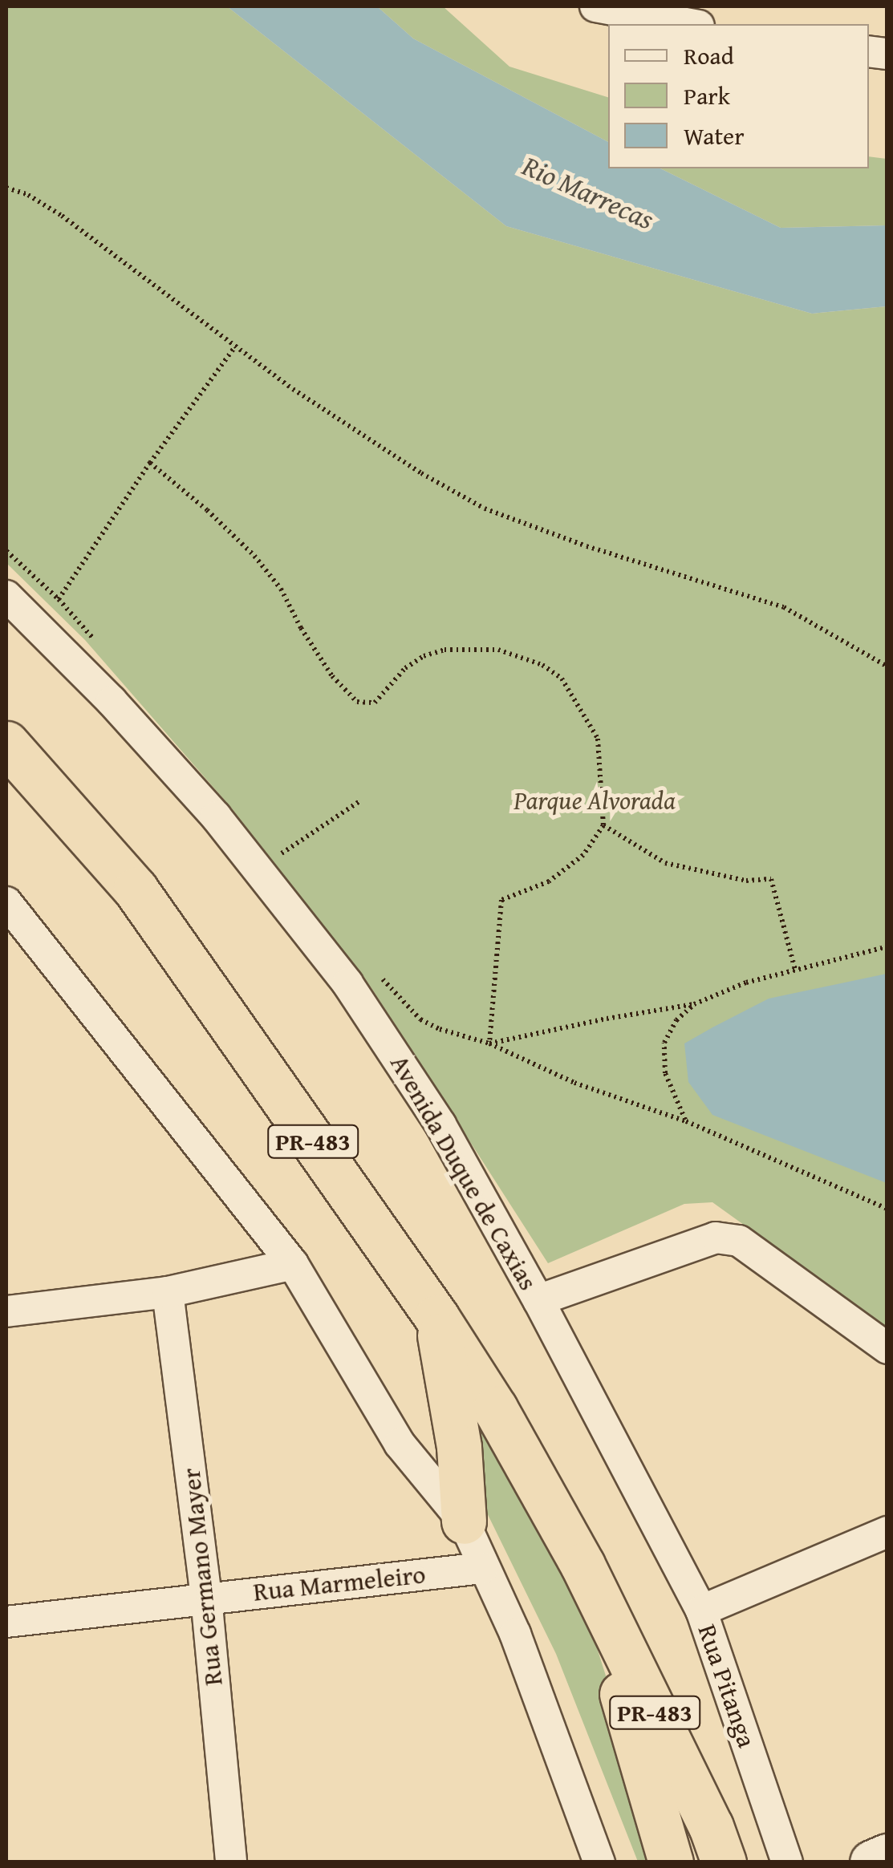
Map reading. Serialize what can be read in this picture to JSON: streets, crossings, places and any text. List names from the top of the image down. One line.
{"streets":{"highway":["PR-483"],"street":["Avenida Duque de Caxias","Rua Germano Mayer","Rua Marmeleiro","Rua Pitanga"]},"crossings":[["Avenida Duque de Caxias","Rua Pitanga"],["Rua Germano Mayer","Rua Marmeleiro"]],"water":["Rio Marrecas"],"parks":["Parque Alvorada"],"legend":["Road","Park","Water"]}
